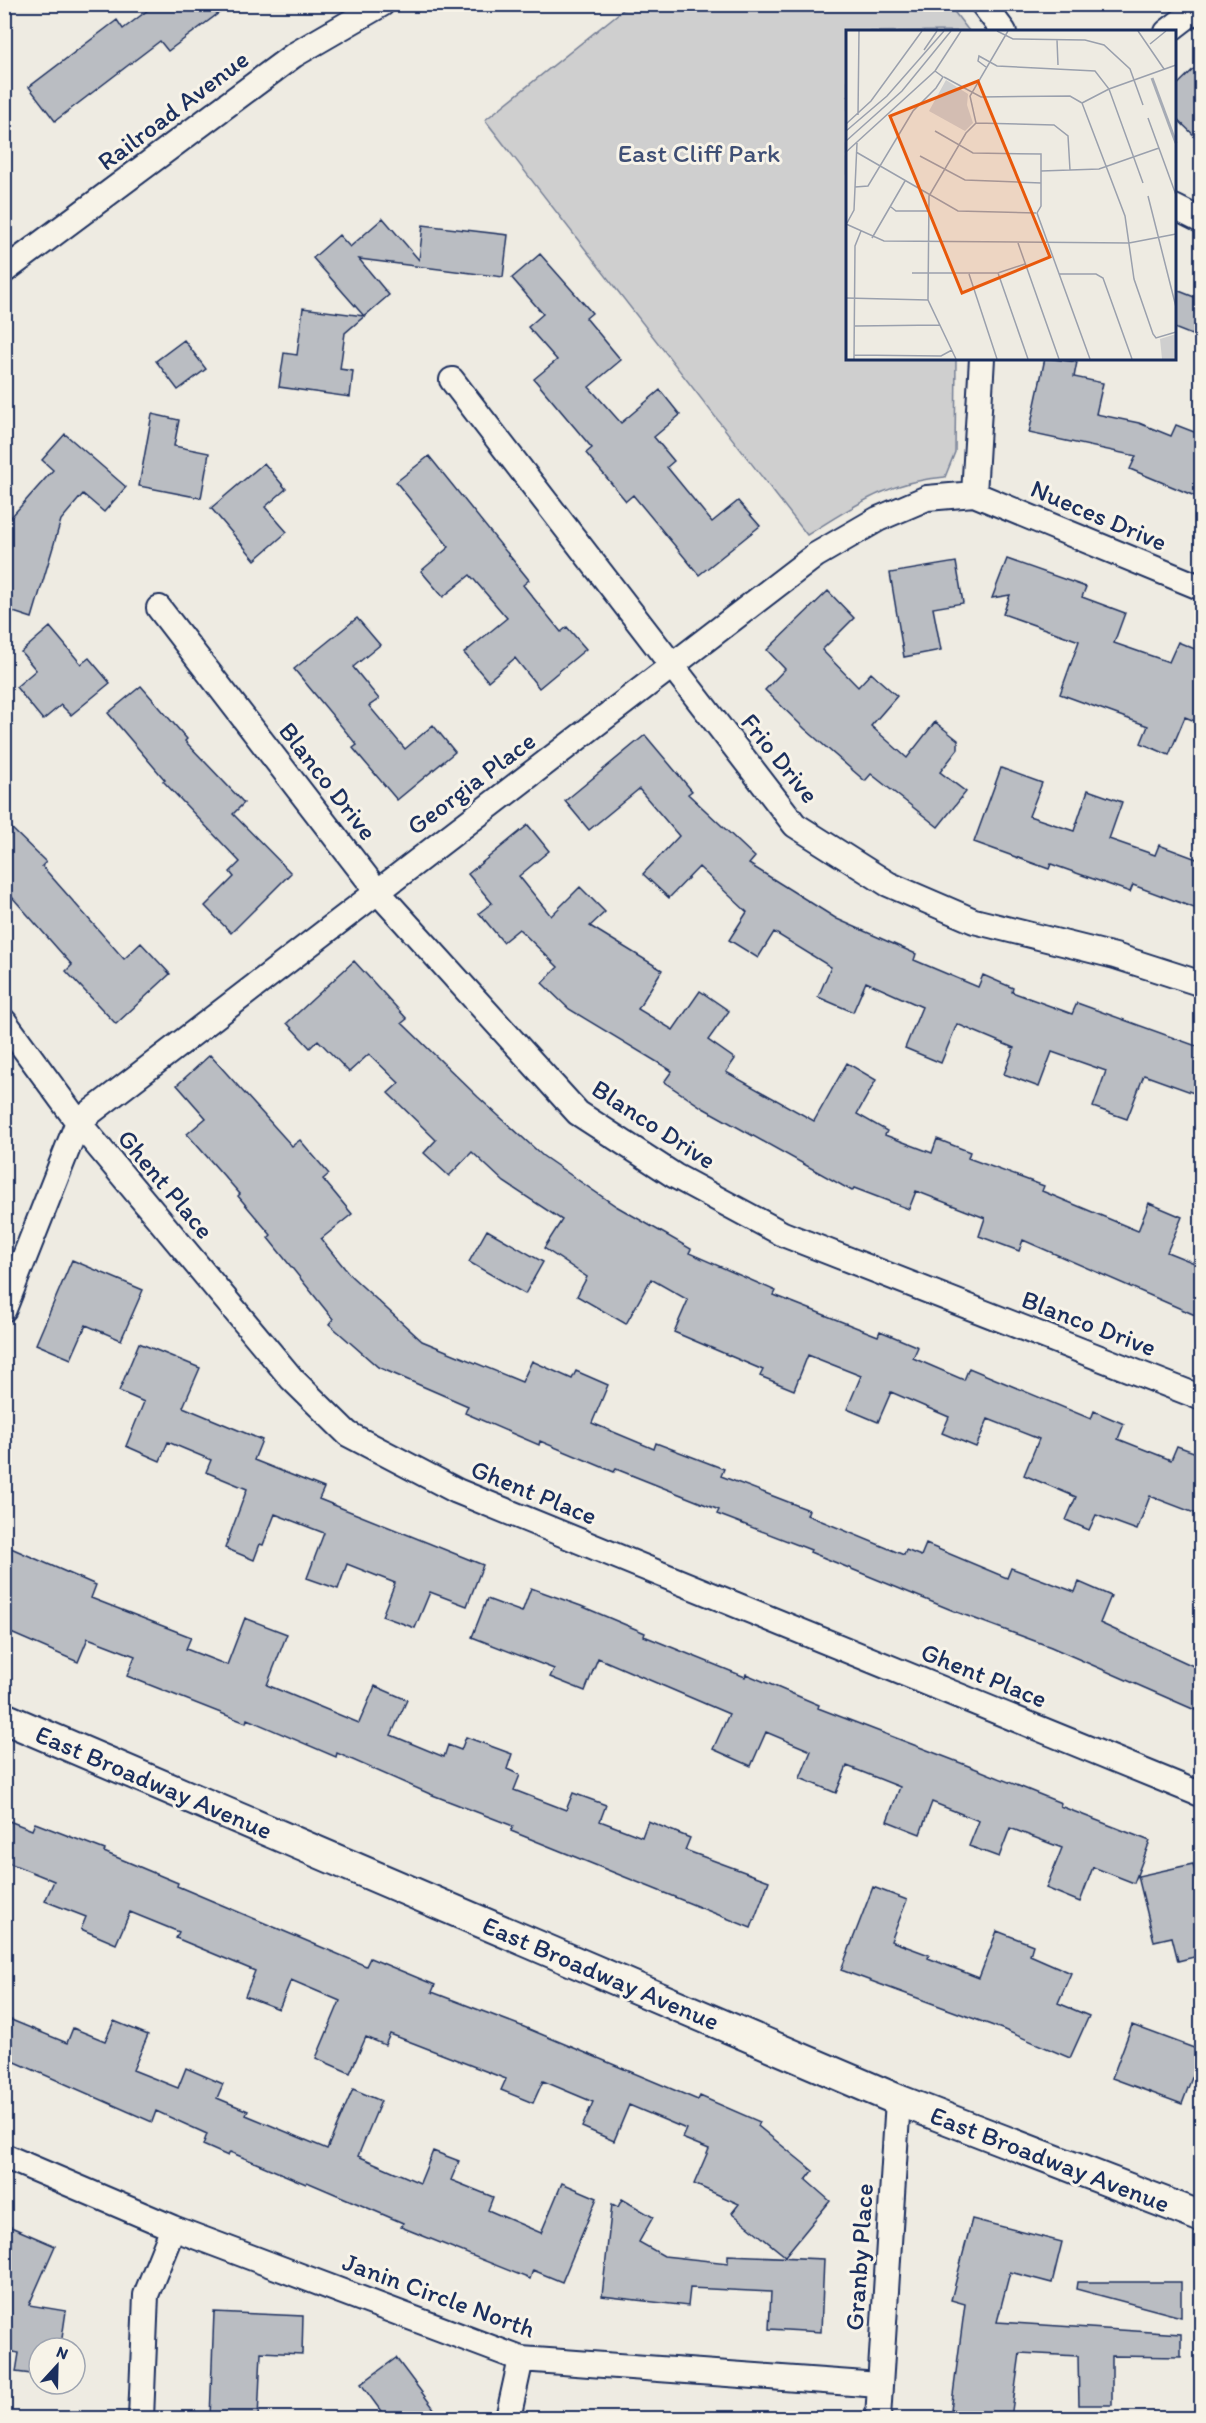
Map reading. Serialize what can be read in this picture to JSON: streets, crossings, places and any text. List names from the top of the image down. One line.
{"streets":{"street":["Railroad Avenue","Nueces Drive","Frio Drive","Blanco Drive","Georgia Place","Ghent Place","East Broadway Avenue","Granby Place","Janin Circle North"]},"crossings":[["Nueces Drive","Georgia Place"],["Frio Drive","Georgia Place"],["Blanco Drive","Georgia Place"],["Georgia Place","Ghent Place"],["East Broadway Avenue","Granby Place"],["Granby Place","Janin Circle North"]],"parks":["East Cliff Park"],"north":"top"}
